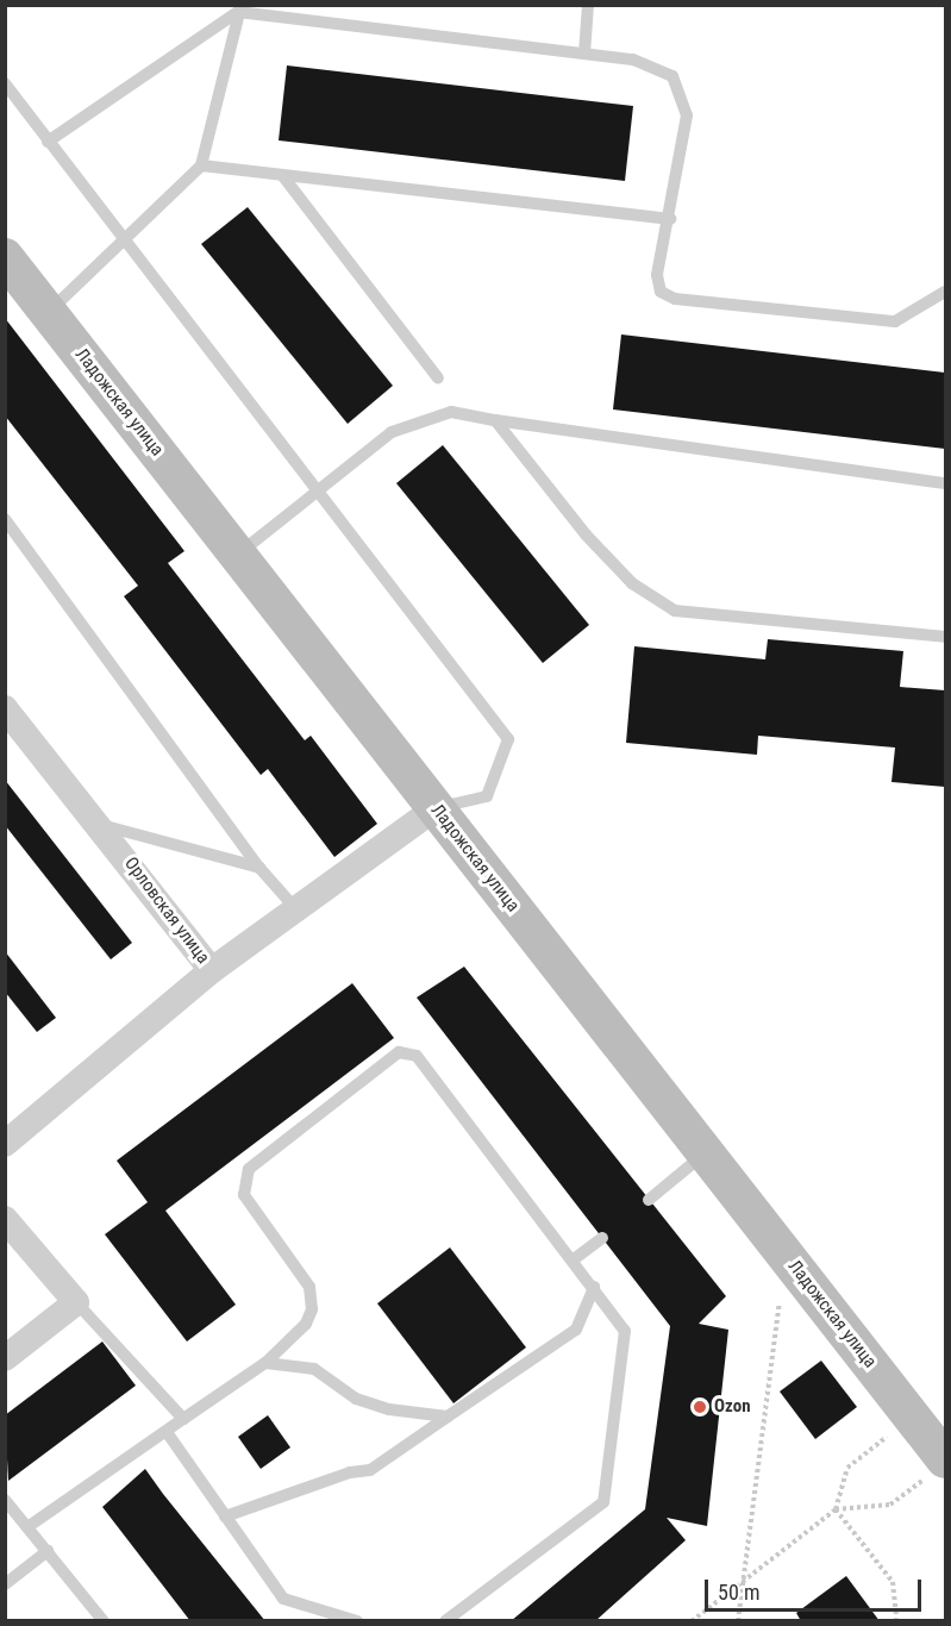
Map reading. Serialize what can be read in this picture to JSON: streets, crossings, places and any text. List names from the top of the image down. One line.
{"streets":{"main road":["Ладожская улица"],"street":["Орловская улица"]},"places":["Ozon"],"scale_bar":"50 m"}
